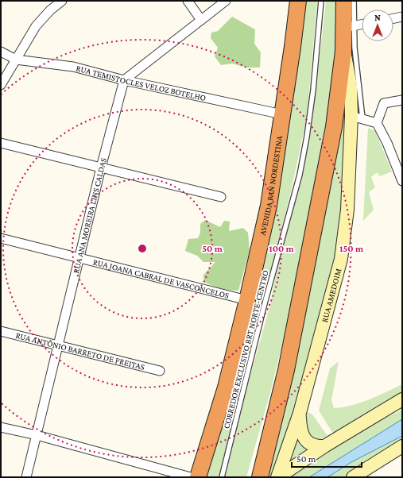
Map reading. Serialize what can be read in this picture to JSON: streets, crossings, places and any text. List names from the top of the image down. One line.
{"streets":{"highway":["AVENIDA PAN NORDESTINA"],"main road":["RUA AMEDOIM"],"street":["RUA TEMISTOCLES VELOZ BOTELHO","RUA ANA MOREIRA LINS CALDAS","RUA JOANA CABRAL DE VASCONCELOS","RUA ANTÔNIO BARRETO DE FREITAS"],"lane":["CORREDOR EXCLUSIVO BRT NORTE-CENTRO"]},"crossings":[["RUA TEMISTOCLES VELOZ BOTELHO","AVENIDA PAN NORDESTINA"],["RUA TEMISTOCLES VELOZ BOTELHO","RUA ANA MOREIRA LINS CALDAS"],["AVENIDA PAN NORDESTINA","RUA JOANA CABRAL DE VASCONCELOS"],["RUA ANA MOREIRA LINS CALDAS","RUA JOANA CABRAL DE VASCONCELOS"],["RUA ANA MOREIRA LINS CALDAS","RUA ANTÔNIO BARRETO DE FREITAS"]],"scale_bar":"50 m","north":"top","rings":["50 m","100 m","150 m"]}
